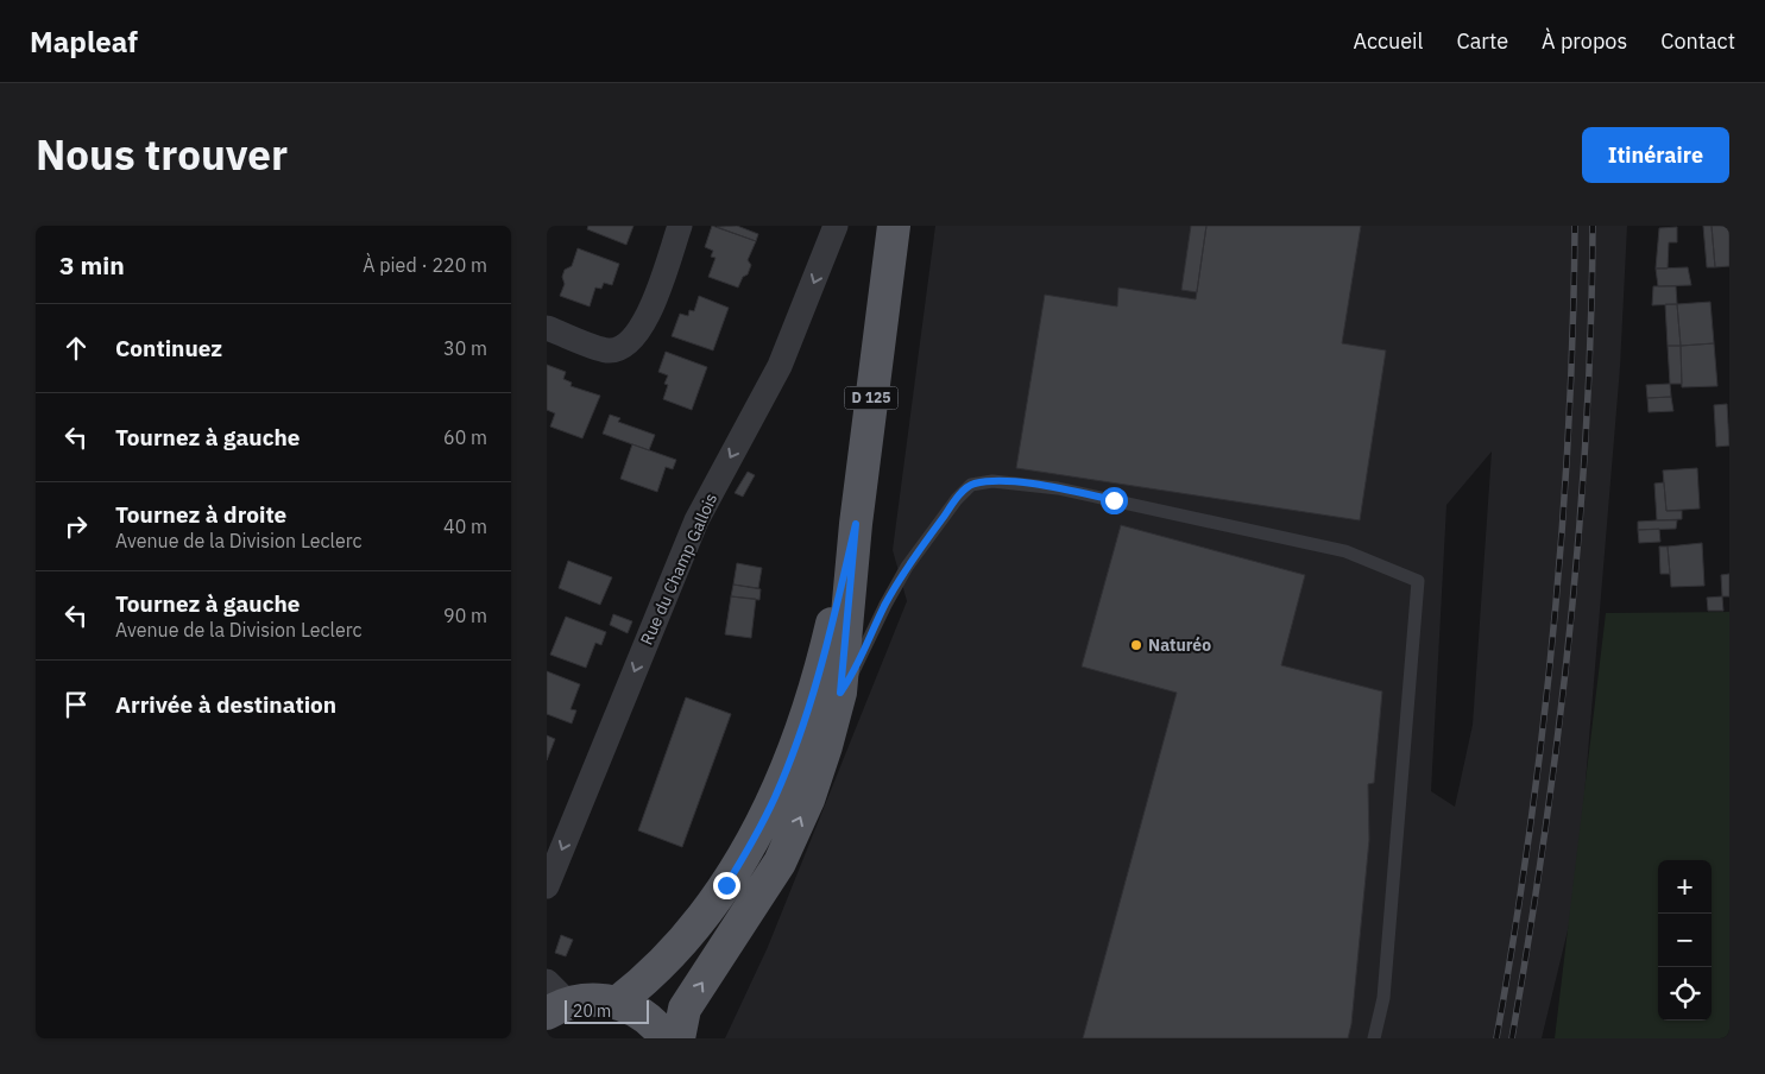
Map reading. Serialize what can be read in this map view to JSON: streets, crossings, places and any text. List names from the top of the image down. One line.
{"streets":{"main road":["D 125"],"street":["Rue du Champ Gallois"]},"one_way":["Rue du Champ Gallois"],"places":["Naturéo"],"scale_bar":"20 m","page":{"header":"Mapleaf","nav":["Accueil","Carte","À propos","Contact"],"title":"Nous trouver","buttons":"Itinéraire","heading":["3 min","À pied · 220 m"],"list":[["Continuez","30 m"],["Tournez à gauche","60 m"],["Tournez à droite","Avenue de la Division Leclerc","40 m"],["Tournez à gauche","Avenue de la Division Leclerc","90 m"],"Arrivée à destination"],"map_buttons":["+","−"],"scale":"20 m"}}
